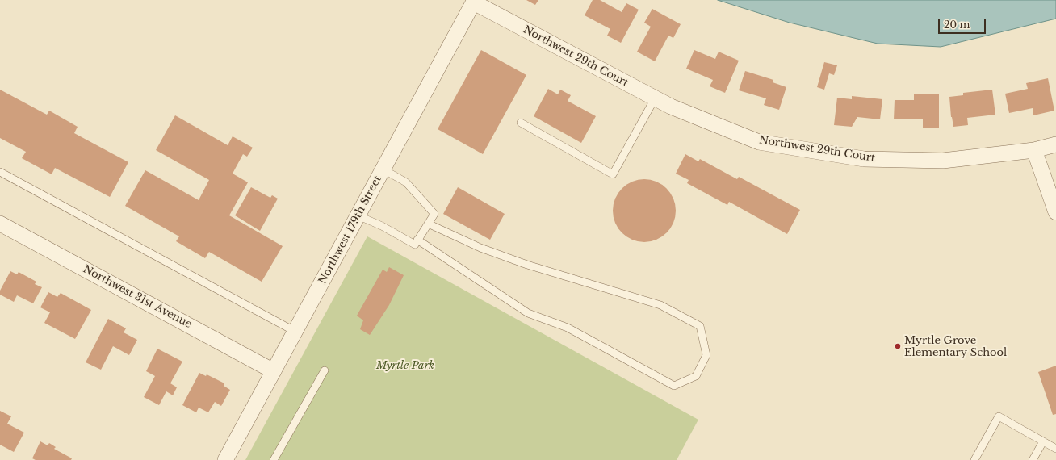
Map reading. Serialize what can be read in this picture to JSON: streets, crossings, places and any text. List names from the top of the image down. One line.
{"streets":{"street":["Northwest 29th Court","Northwest 179th Street","Northwest 31st Avenue"]},"crossings":[["Northwest 29th Court","Northwest 179th Street"],["Northwest 179th Street","Northwest 31st Avenue"]],"parks":["Myrtle Park"],"places":["Myrtle Grove Elementary School"],"scale_bar":"20 m"}
